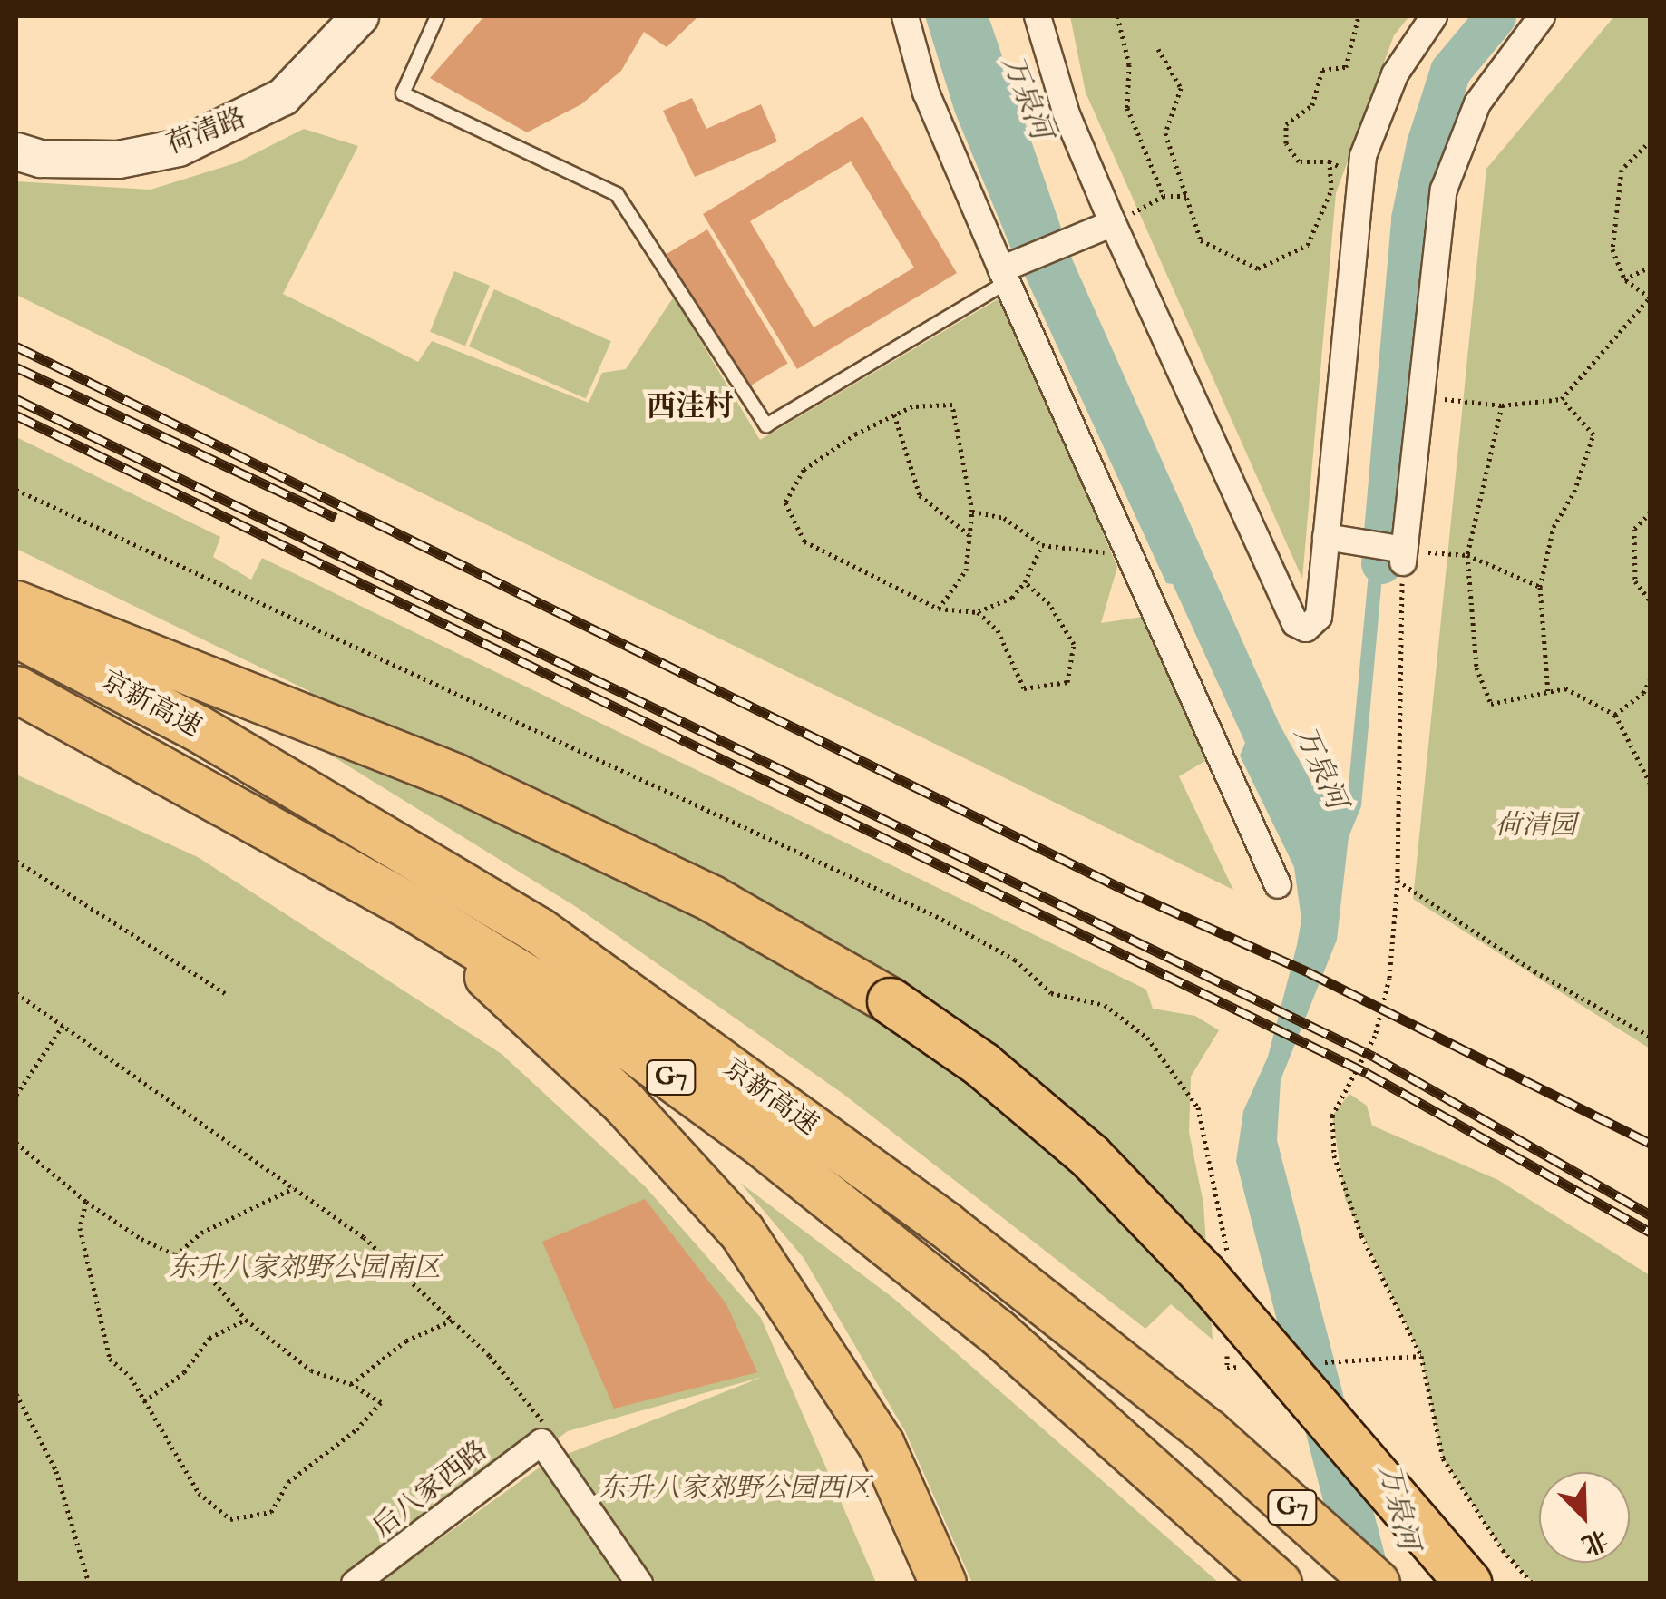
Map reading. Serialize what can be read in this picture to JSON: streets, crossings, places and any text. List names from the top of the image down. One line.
{"streets":{"highway":["京新高速","G7"],"main road":["荷清路"],"street":["后八家西路"]},"districts":["西洼村"],"water":["万泉河"],"parks":["荷清园","东升八家郊野公园南区","东升八家郊野公园西区"],"north":"bottom right"}
